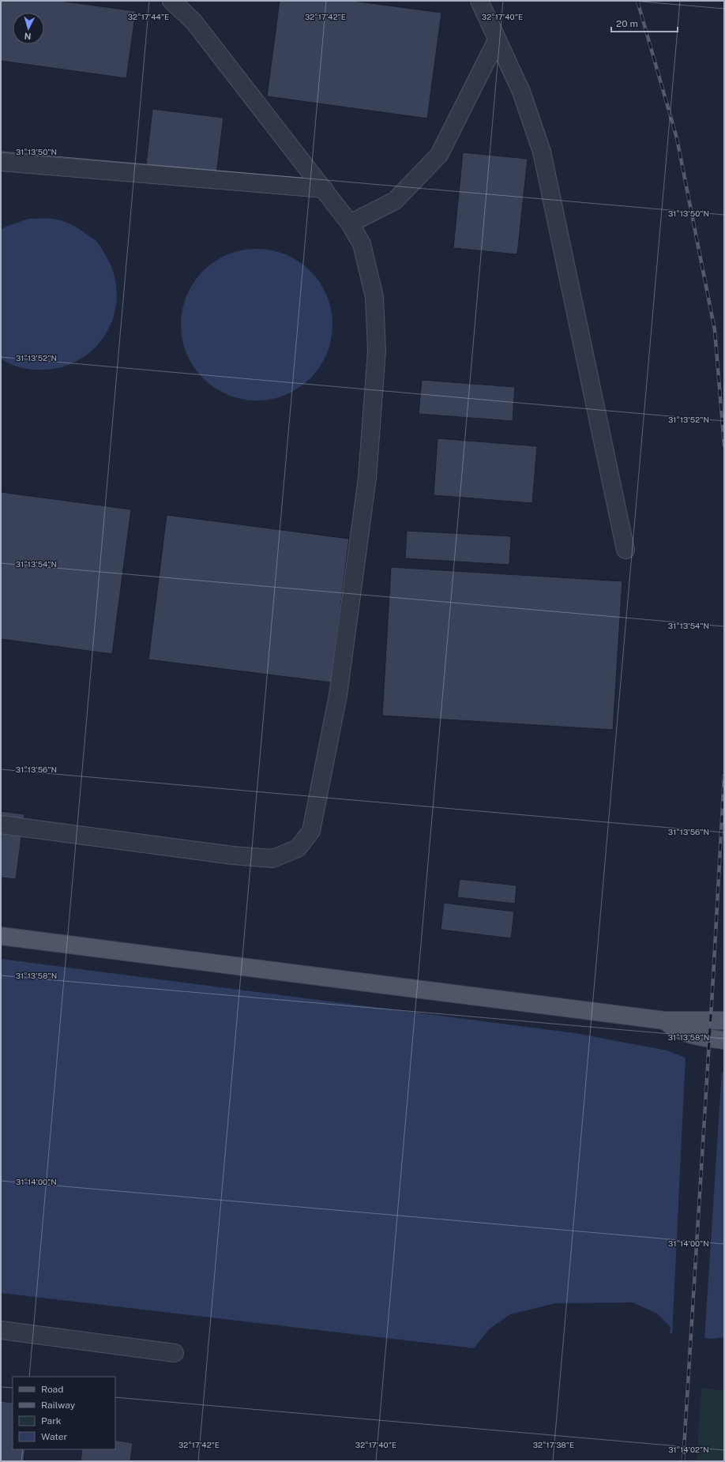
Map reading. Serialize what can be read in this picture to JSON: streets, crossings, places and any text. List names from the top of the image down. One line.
{"legend":["Road","Railway","Park","Water"],"scale_bar":"20 m","north":"bottom","coordinates":["32°17'44\"E","32°17'42\"E","32°17'40\"E","31°13'50\"N","31°13'52\"N","31°13'54\"N","31°13'56\"N","31°13'58\"N","31°14'00\"N","32°17'38\"E","31°14'02\"N"]}
